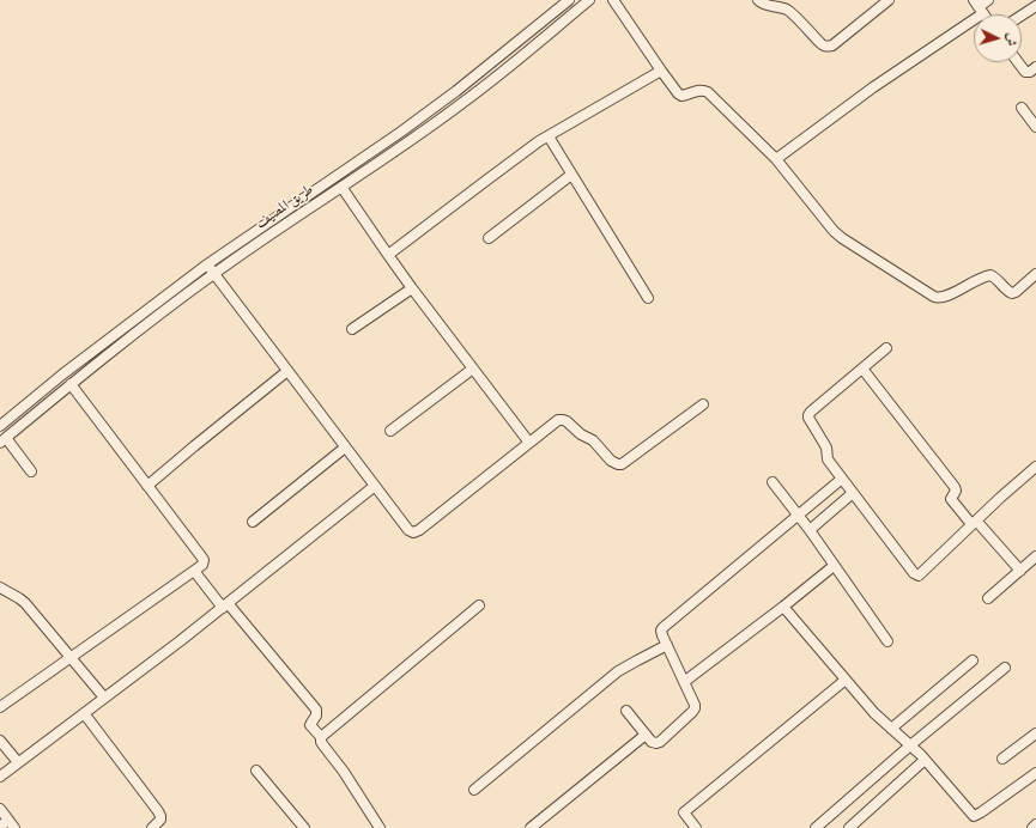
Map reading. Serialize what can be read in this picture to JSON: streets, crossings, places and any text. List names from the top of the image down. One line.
{"streets":{"street":["طريق المصيف"]},"north":"right"}
